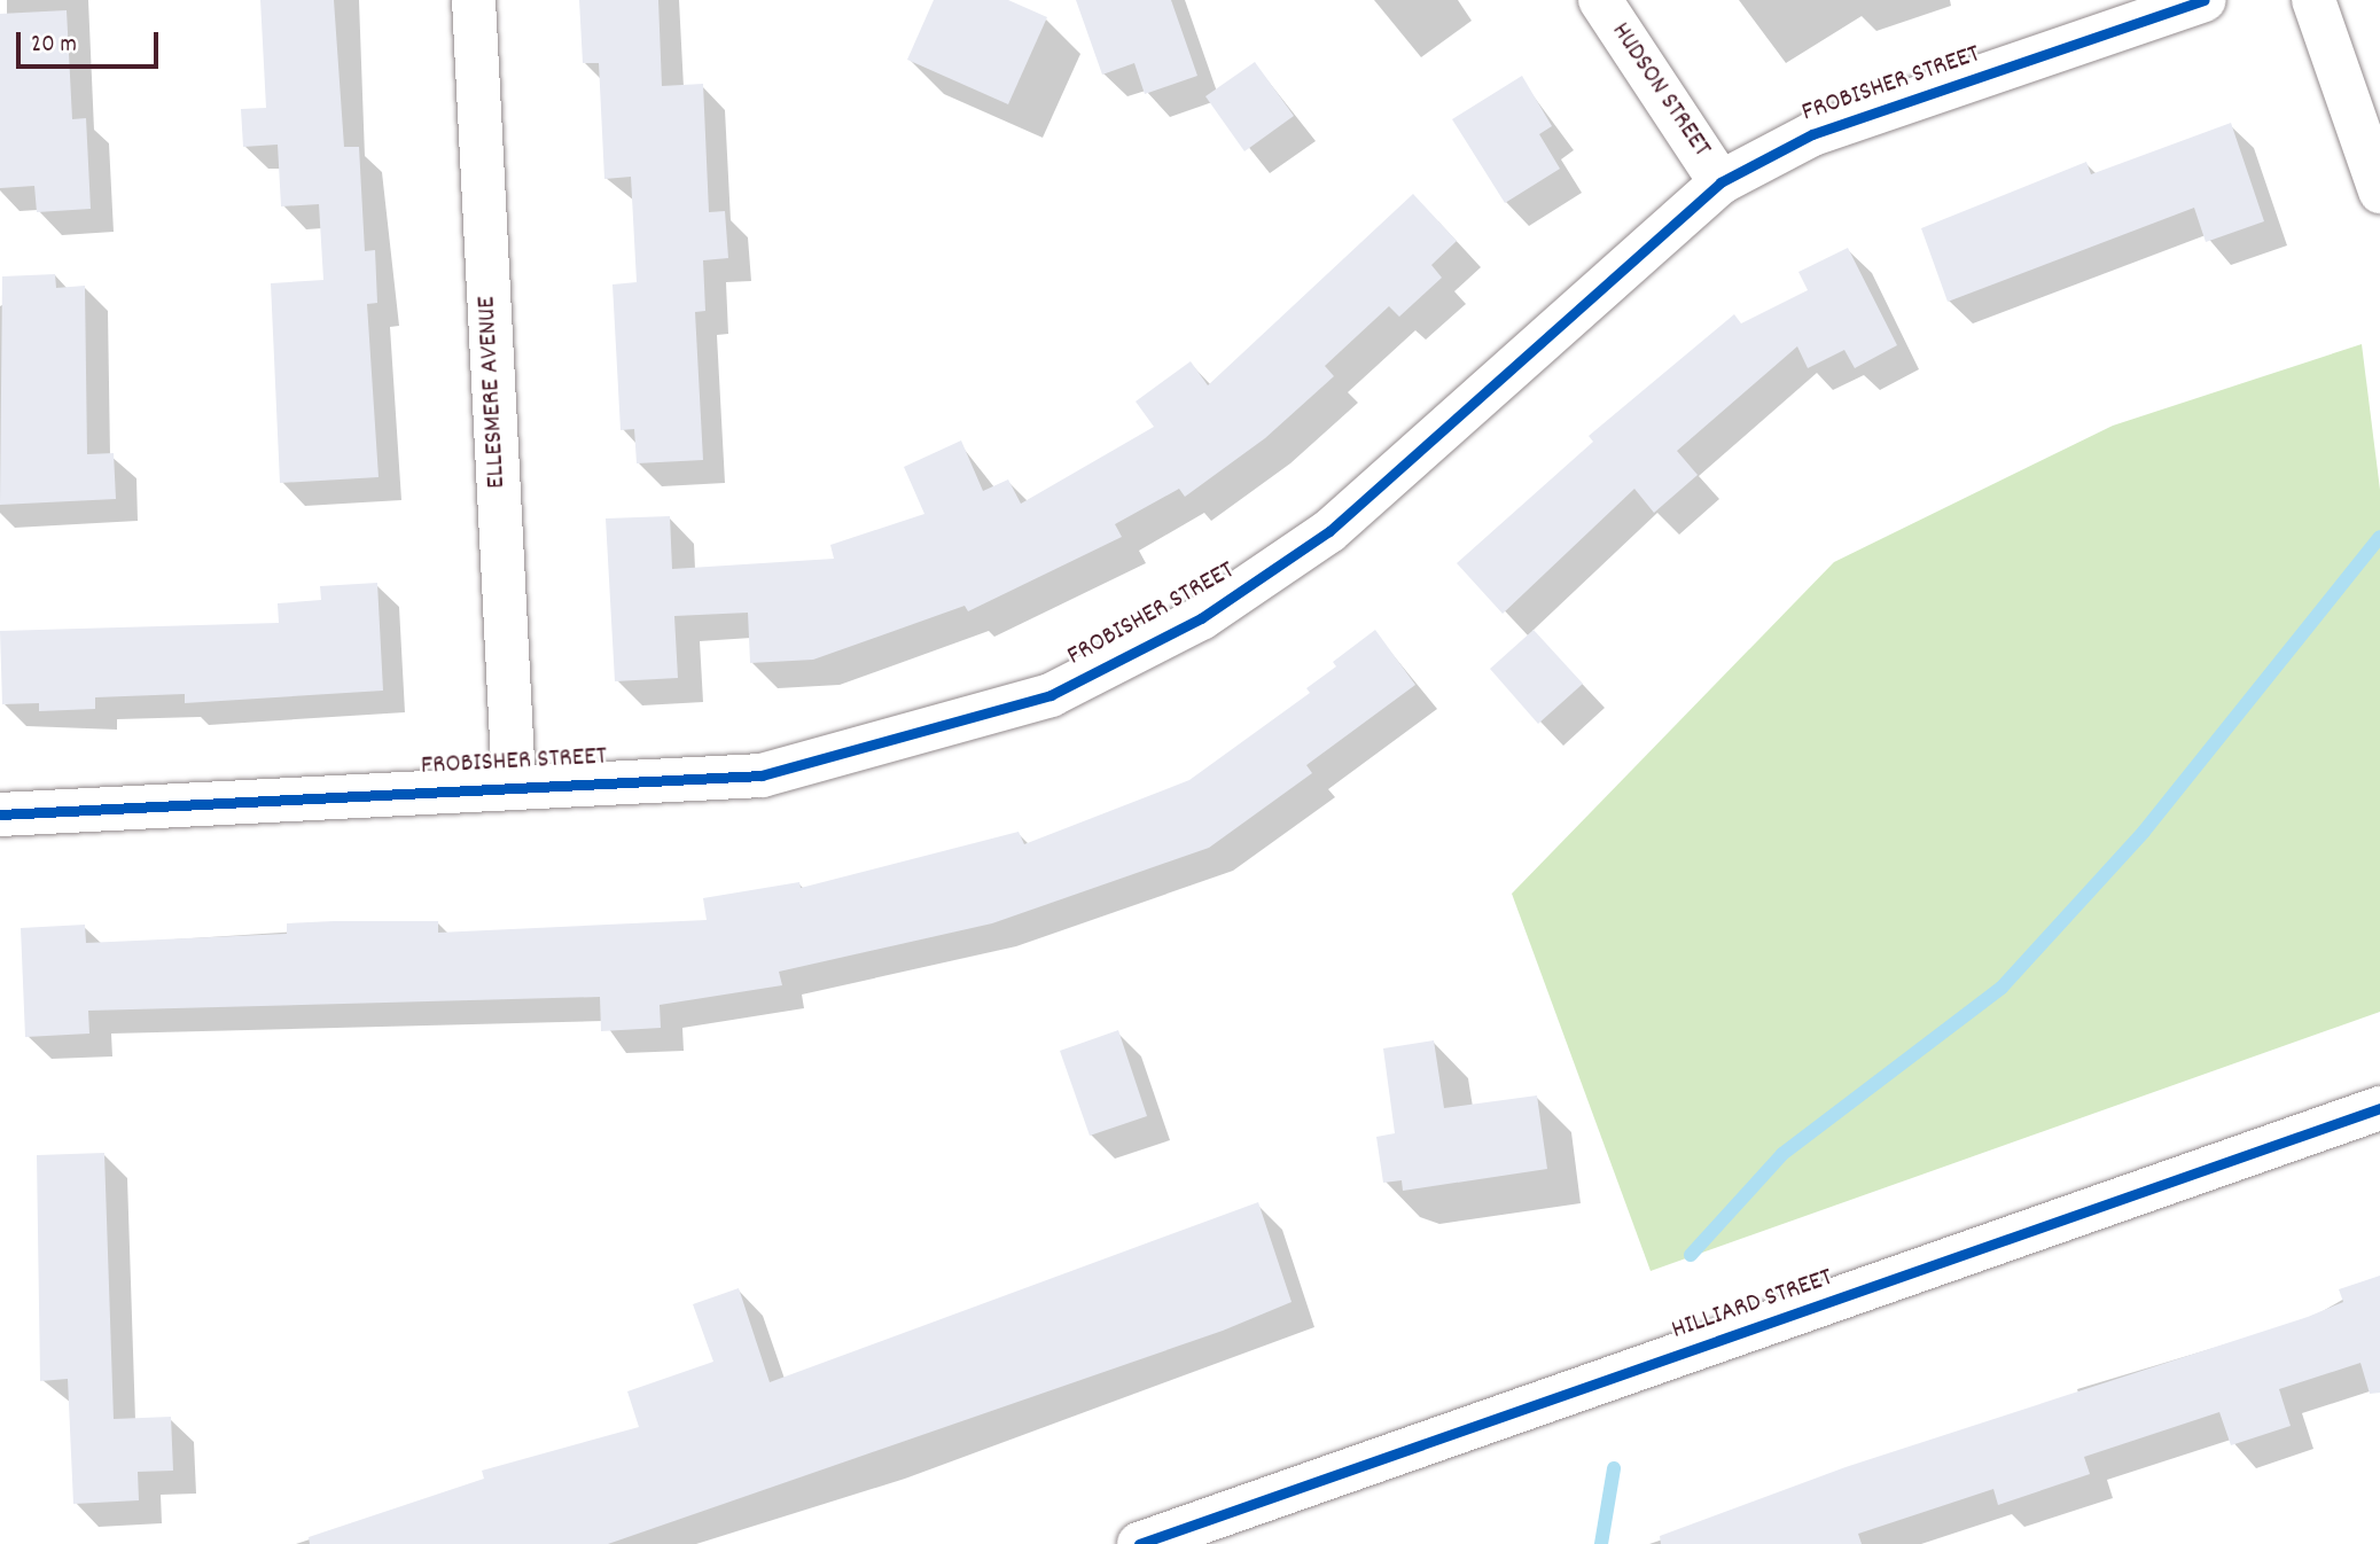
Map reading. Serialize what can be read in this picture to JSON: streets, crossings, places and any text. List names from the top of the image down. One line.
{"streets":{"street":["FROBISHER STREET","HUDSON STREET","ELLESMERE AVENUE","HILLIARD STREET"]},"crossings":[["FROBISHER STREET","HUDSON STREET"],["FROBISHER STREET","ELLESMERE AVENUE"]],"scale_bar":"20 m"}
